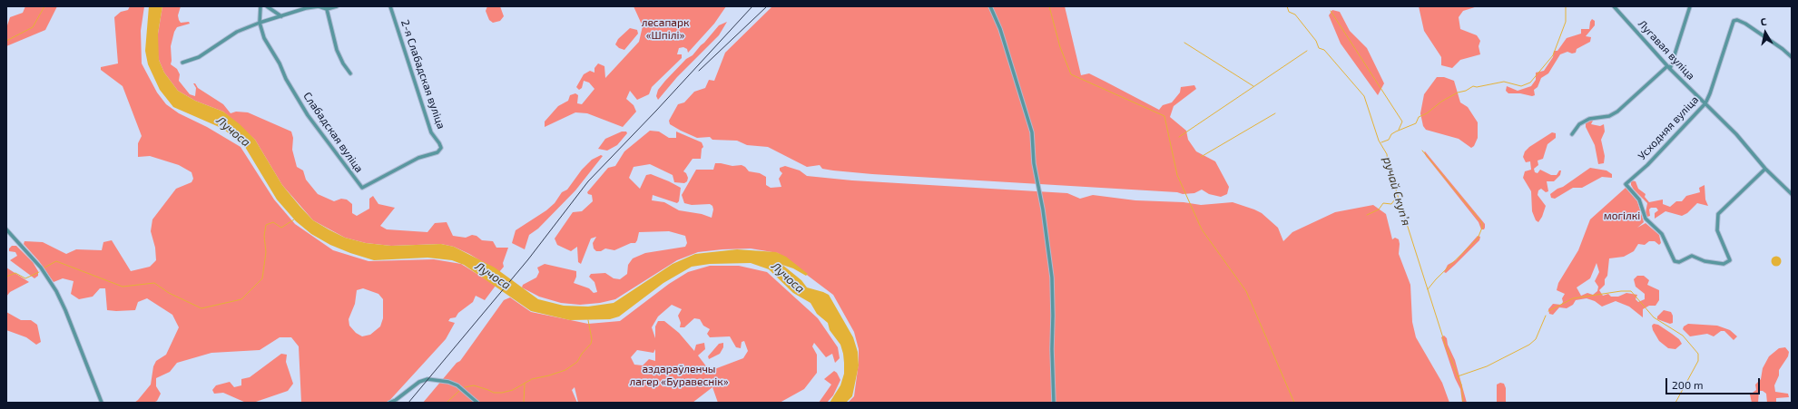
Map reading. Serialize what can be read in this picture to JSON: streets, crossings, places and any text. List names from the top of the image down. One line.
{"streets":{"street":["Лугавая вуліца","2-я Слабадская вуліца","Усходняя вуліца","Слабадская вуліца"]},"crossings":[["Лугавая вуліца","Усходняя вуліца"],["2-я Слабадская вуліца","Слабадская вуліца"]],"water":["Лучоса","ручай Скупʼя"],"parks":["лесапарк «Шпілі»","могілкі","аздараўленчы лагер «Буравеснік»"],"scale_bar":"200 m","north":"top"}
